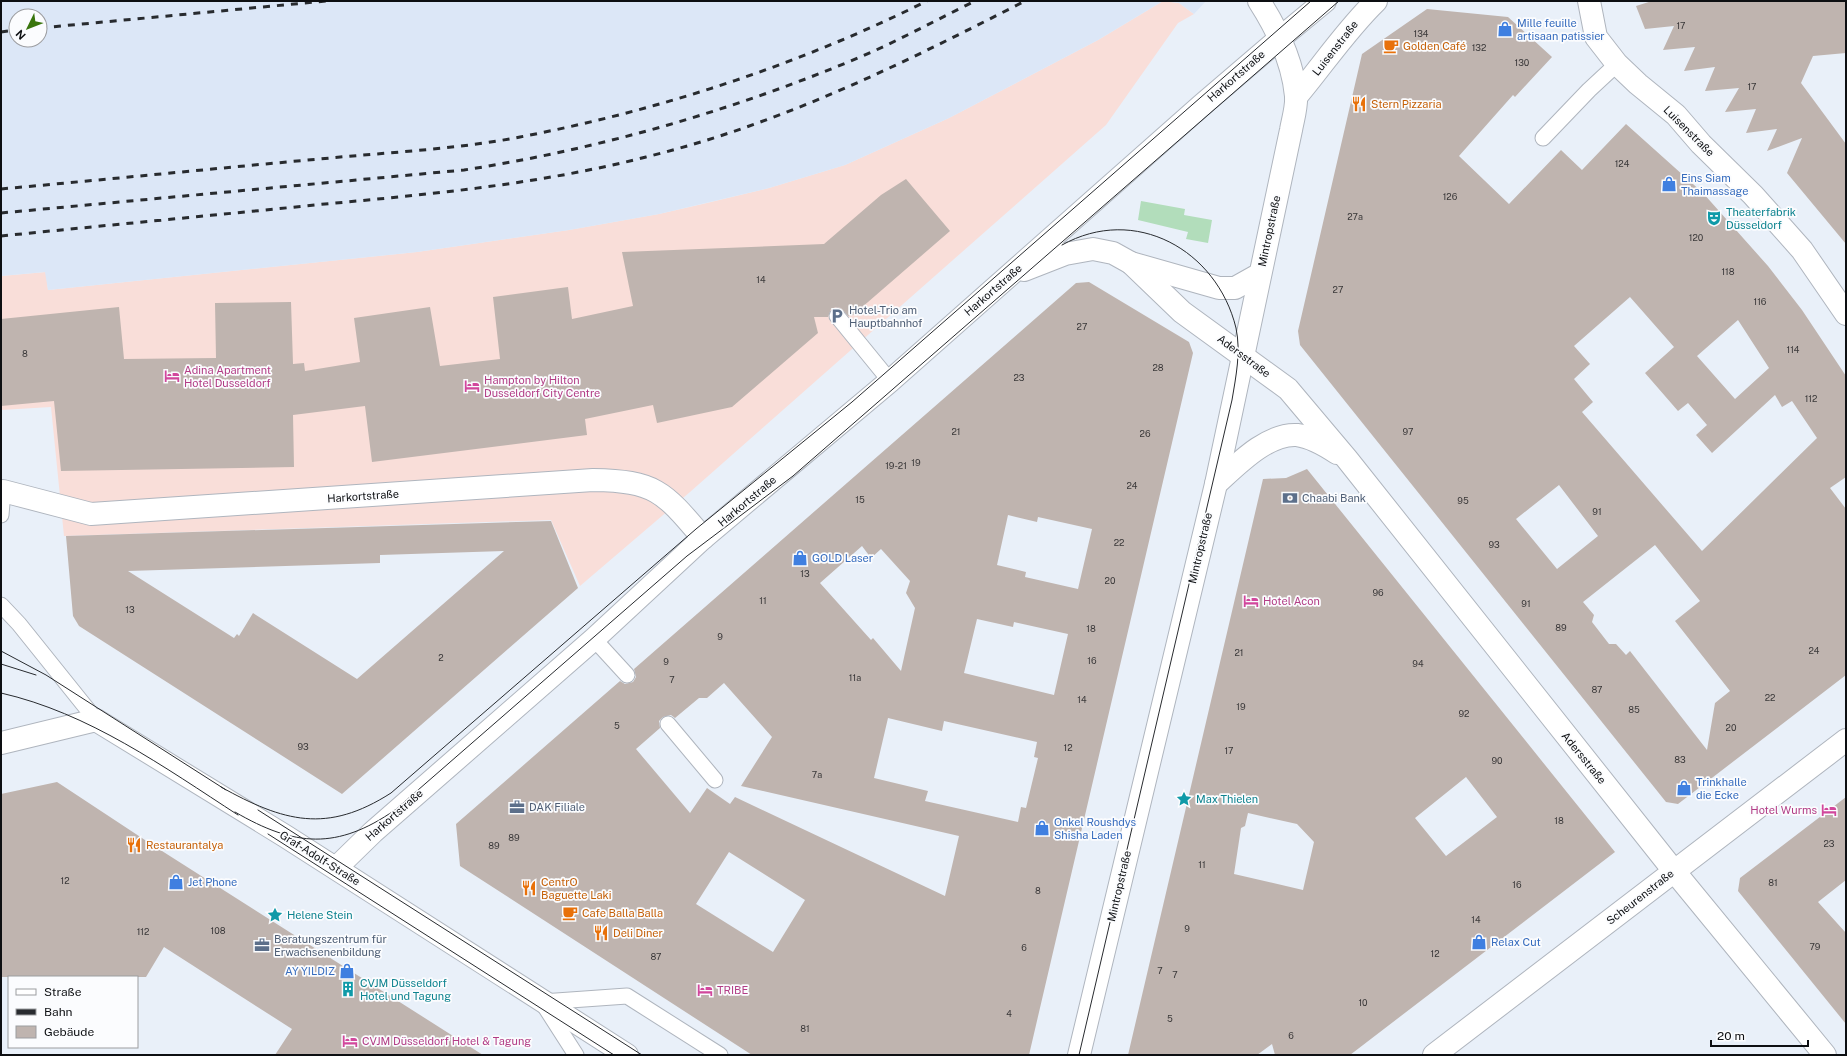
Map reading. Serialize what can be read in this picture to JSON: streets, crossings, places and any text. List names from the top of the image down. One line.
{"streets":{"street":["Luisenstraße","Harkortstraße","Mintropstraße","Adersstraße","Graf-Adolf-Straße","Scheurenstraße"]},"crossings":[["Luisenstraße","Mintropstraße"],["Harkortstraße","Mintropstraße"],["Harkortstraße","Adersstraße"],["Harkortstraße","Graf-Adolf-Straße"],["Mintropstraße","Adersstraße"],["Adersstraße","Scheurenstraße"]],"places":{"shop":["Mille feuille artisaan patissier","Eins Siam Thaimassage","GOLD Laser","Trinkhalle die Ecke","Onkel Roushdys Shisha Laden","Jet Phone","Relax Cut","AY YILDIZ"],"cafe":["Golden Café","Cafe Balla Balla"],"restaurant":["Stern Pizzaria","Restaurantalya","CentrO Baguette Laki","Deli Diner"],"theatre":["Theaterfabrik Düsseldorf"],"parking":["Hotel-Trio am Hauptbahnhof"],"hotel":["Adina Apartment Hotel Dusseldorf","Hampton by Hilton Dusseldorf City Centre","Hotel Acon","Hotel Wurms","TRIBE","CVJM Düsseldorf Hotel & Tagung"],"bank":["Chaabi Bank"],"place":["Max Thielen","Helene Stein"],"office":["DAK Filiale","Beratungszentrum für Erwachsenenbildung"],"building":["CVJM Düsseldorf Hotel und Tagung"]},"house_numbers":["17","134","132","130","17","124","126","27a","120","118","14","27","116","27","114","8","28","23","112","21","97","26","19","19-21","24","15","95","91","22","93","13","20","96","11","91","13","89","18","9","24","21","2","16","9","94","11a","7","87","22","14","19","85","92","5","20","93","12","17","83","90","7a","18","89","23","89","11","12","81","16","8","14","9","108","112","79","6","12","87","7","7","10","4","5","81","6"],"legend":["Straße","Bahn","Gebäude"],"scale_bar":"20 m","north":"bottom left"}
